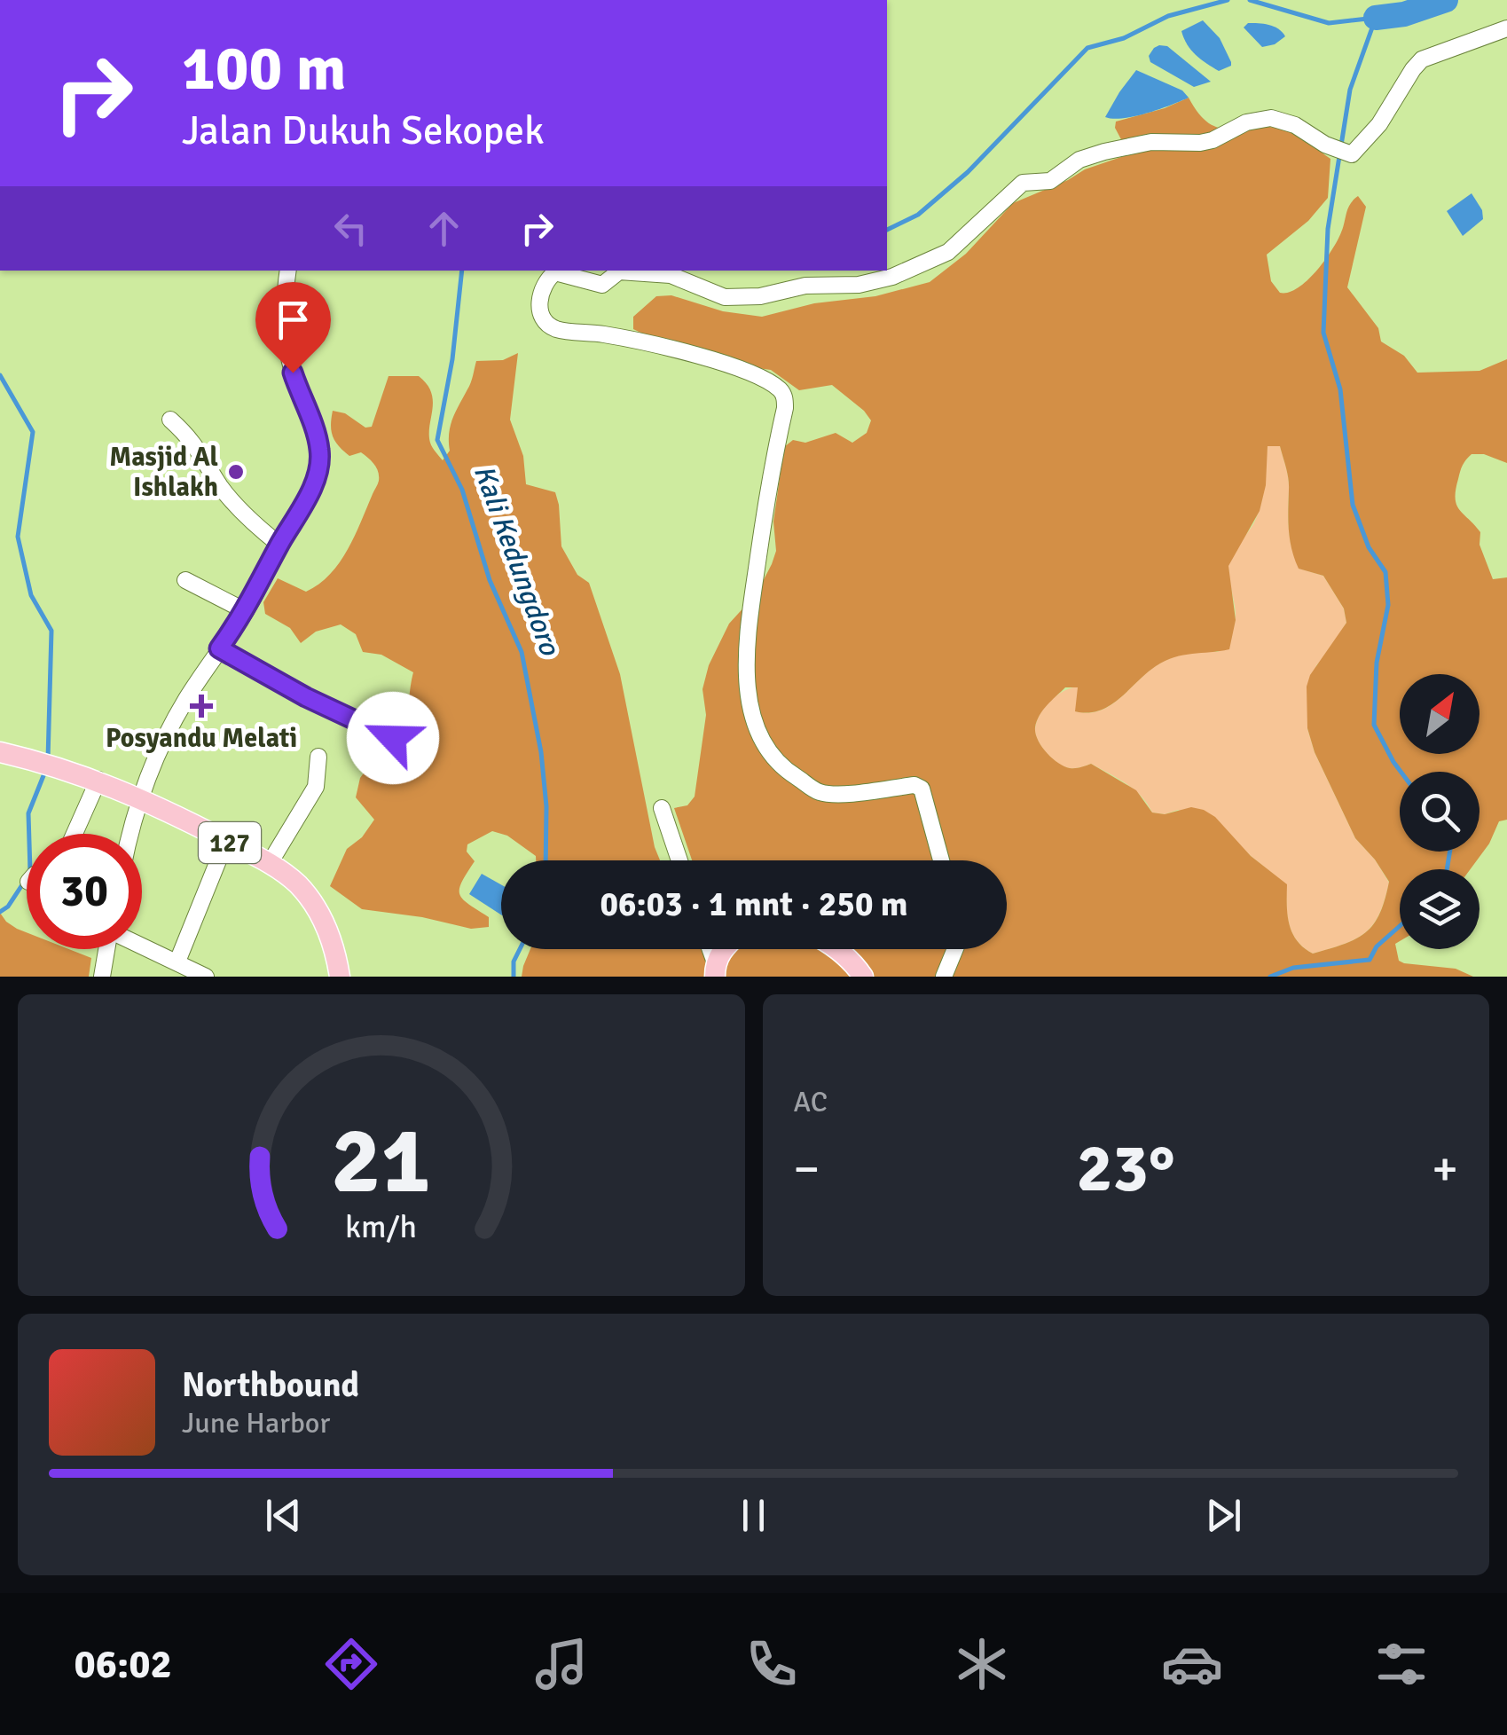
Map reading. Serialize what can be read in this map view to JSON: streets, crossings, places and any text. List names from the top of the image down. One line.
{"streets":{"main road":["127"]},"water":["Kali Kedungdoro"],"places":{"other":["Masjid Al Ishlakh"],"health":["Posyandu Melati"]},"north":"top right","page":{"turn":["100 m","Jalan Dukuh Sekopek"],"limit":"30","trip":"06:03 · 1 mnt · 250 m","tile":"AC","heat":["−","23°","+"],"song":["Northbound","June Harbor"],"tabs":"06:02","gauge":["21","km/h"]}}
